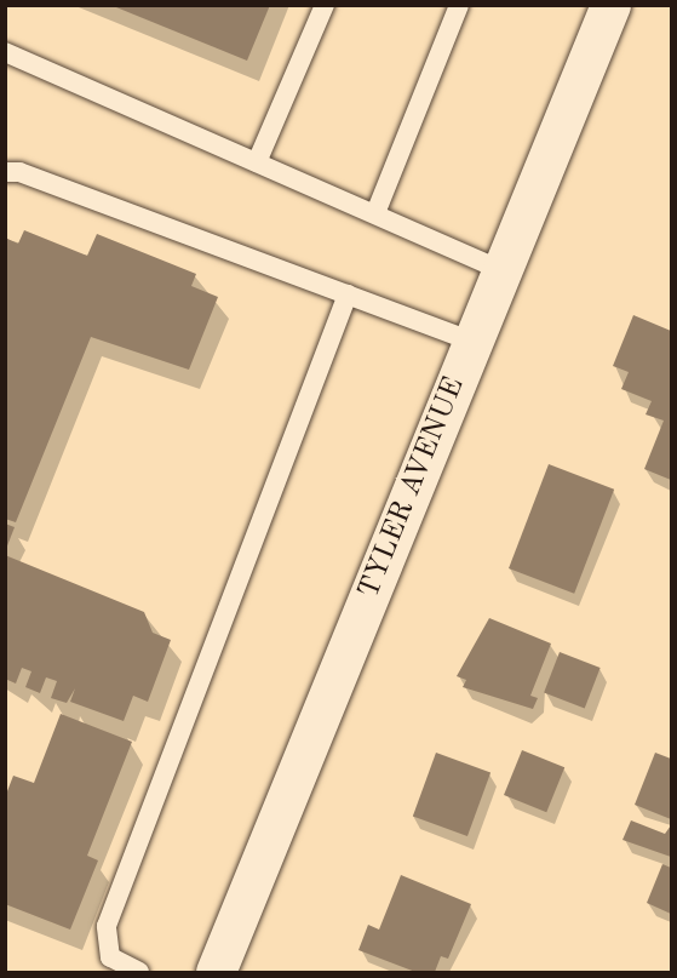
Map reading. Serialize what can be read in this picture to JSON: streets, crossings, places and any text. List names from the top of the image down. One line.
{"streets":{"main road":["TYLER AVENUE"]}}
